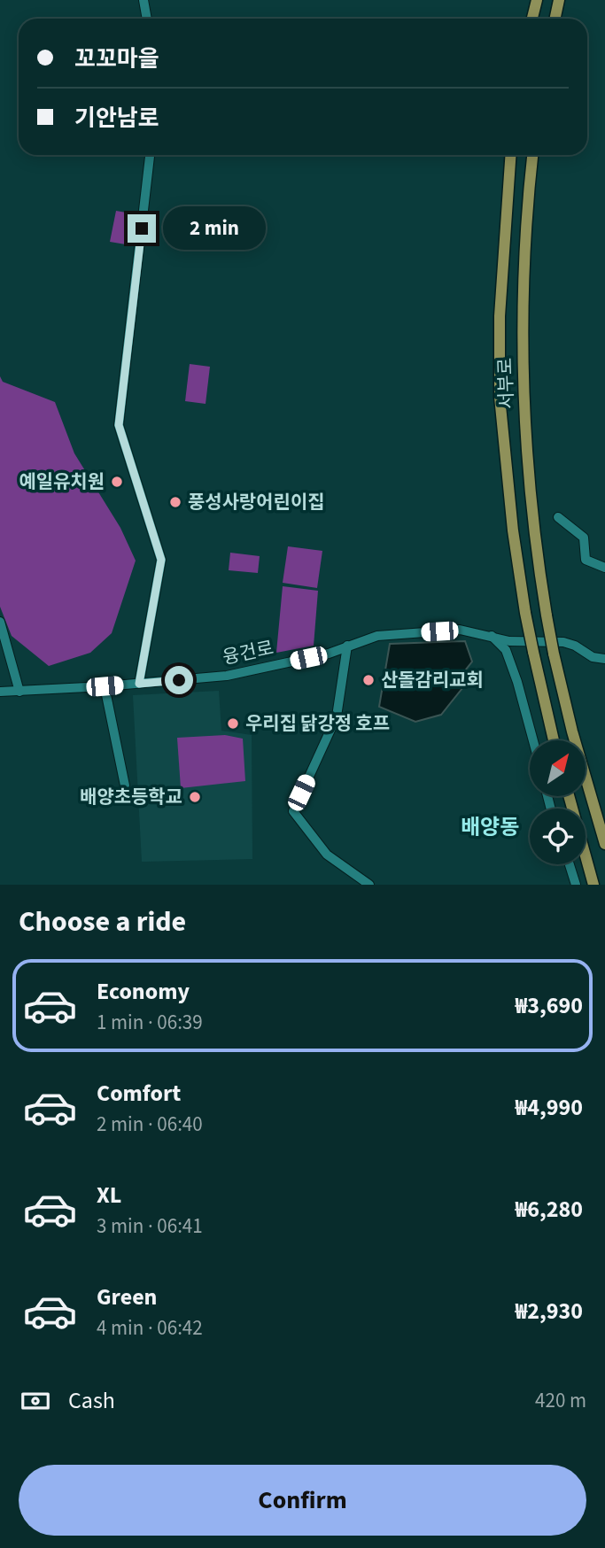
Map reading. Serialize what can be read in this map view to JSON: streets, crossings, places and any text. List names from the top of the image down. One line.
{"streets":{"main road":["서부로"],"street":["융건로"]},"districts":["배양동"],"places":["예일유치원","풍성사랑어린이집","산돌감리교회","우리집 닭강정 호프","배양초등학교"],"north":"top right","page":{"banner":["꼬꼬마을","기안남로"],"bubble":"2 min","heading":"Choose a ride","list":[{"name":"Economy","note":"1 min · 06:39","value":"₩3,690"},{"name":"Comfort","note":"2 min · 06:40","value":"₩4,990"},{"name":"XL","note":"3 min · 06:41","value":"₩6,280"},{"name":"Green","note":"4 min · 06:42","value":"₩2,930"}],"pay":["Cash","420 m"],"buttons":"Confirm"}}
